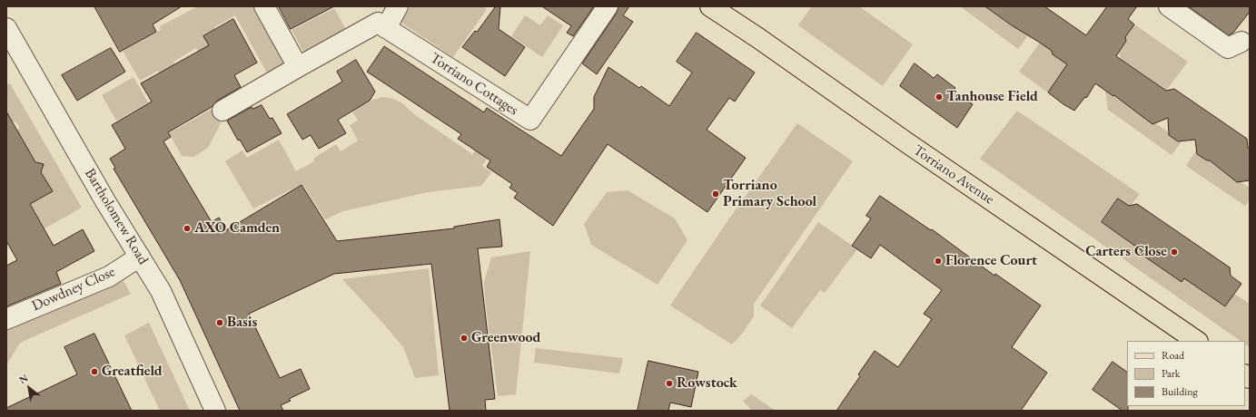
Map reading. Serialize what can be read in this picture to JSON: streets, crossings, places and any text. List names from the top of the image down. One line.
{"streets":{"main road":["Torriano Avenue"],"street":["Torriano Cottages","Bartholomew Road","Dowdney Close"]},"crossings":[["Bartholomew Road","Dowdney Close"]],"places":["Tanhouse Field","Torriano Primary School","AXO Camden","Carters Close","Florence Court","Basis","Greenwood","Greatfield","Rowstock"],"legend":["Road","Park","Building"],"north":"top left"}
